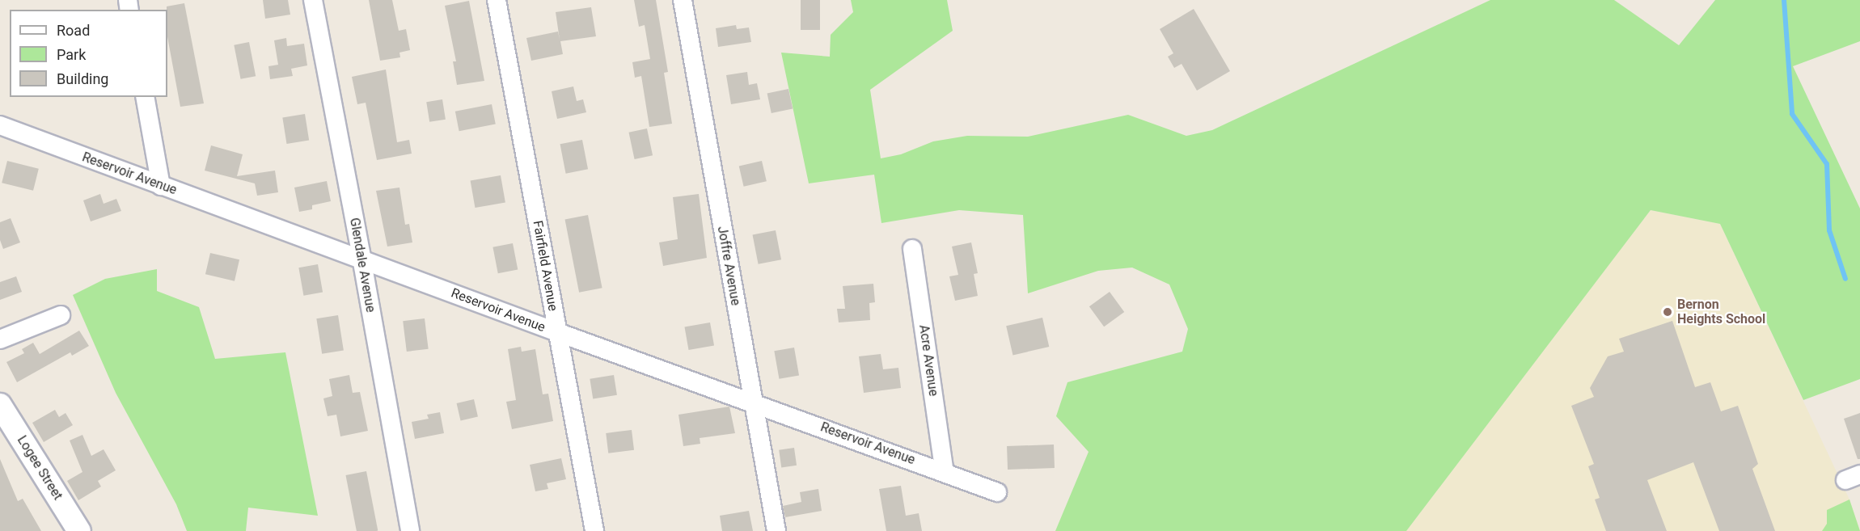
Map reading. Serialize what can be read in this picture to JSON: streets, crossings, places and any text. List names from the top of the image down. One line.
{"streets":{"street":["Reservoir Avenue","Glendale Avenue","Fairfield Avenue","Joffre Avenue","Acre Avenue","Logee Street"]},"crossings":[["Reservoir Avenue","Glendale Avenue"],["Reservoir Avenue","Fairfield Avenue"],["Reservoir Avenue","Joffre Avenue"],["Reservoir Avenue","Acre Avenue"]],"places":["Bernon Heights School"],"legend":["Road","Park","Building"]}
